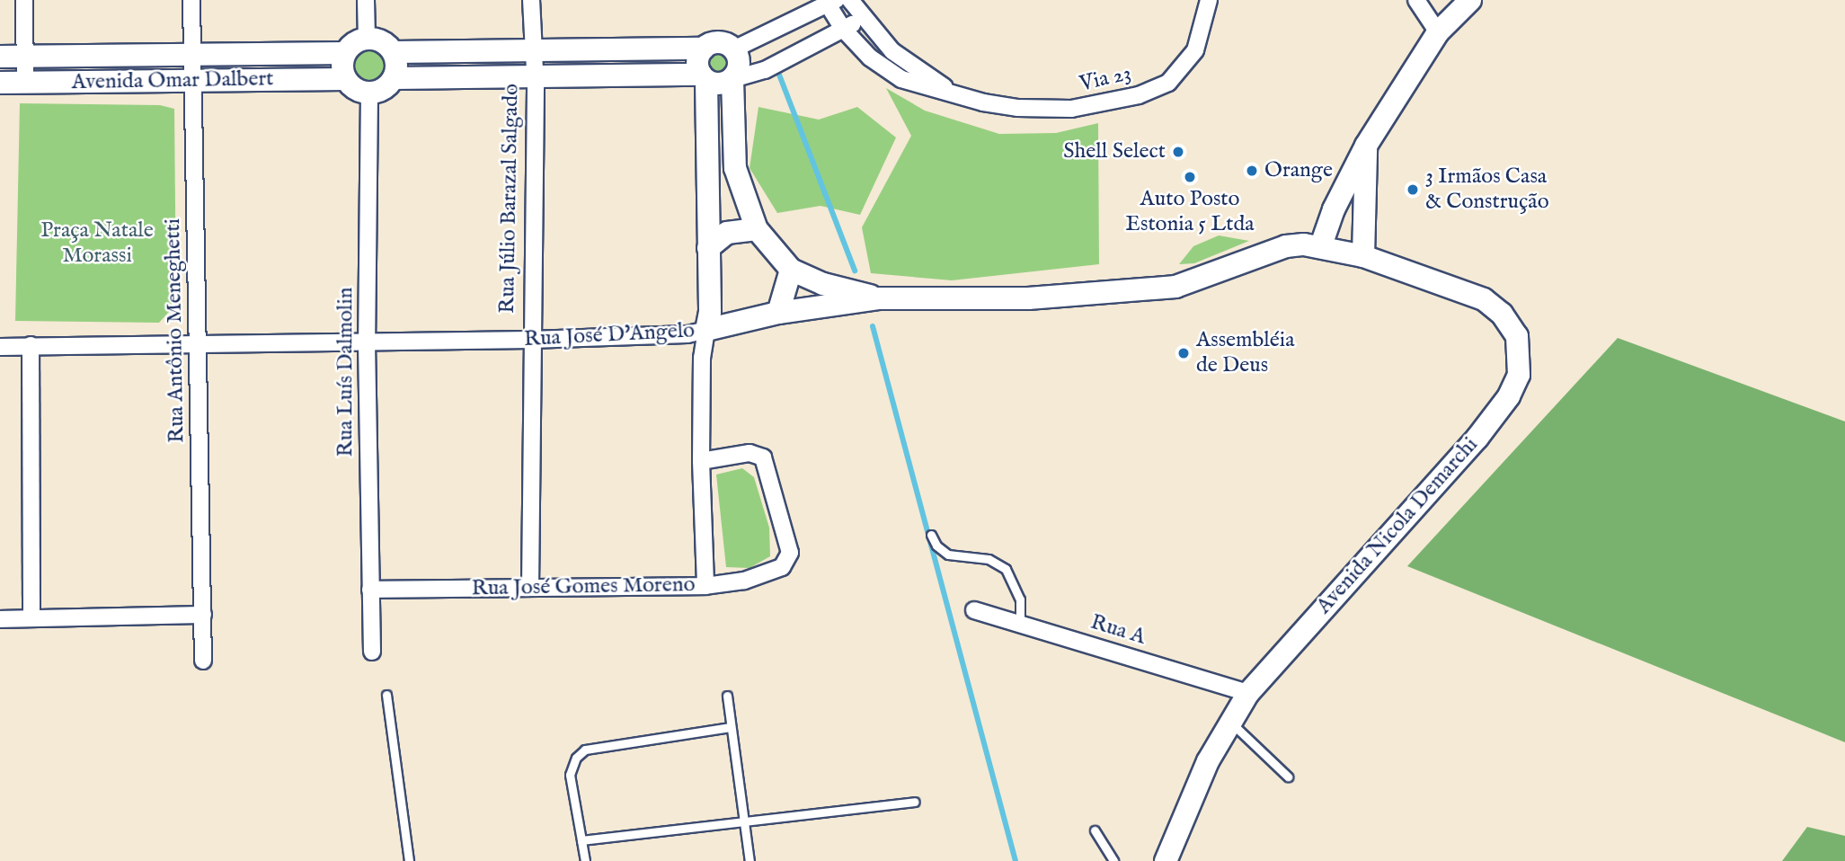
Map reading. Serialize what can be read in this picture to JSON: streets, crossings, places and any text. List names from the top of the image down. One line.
{"streets":{"street":["Via 23","Avenida Omar Dalbert","Rua Júlio Barazal Salgado","Rua Antônio Meneghetti","Rua José D'Angelo","Rua Luís Dalmolin","Avenida Nicola Demarchi","Rua José Gomes Moreno","Rua A"]},"crossings":[["Avenida Omar Dalbert","Rua Antônio Meneghetti"],["Avenida Omar Dalbert","Rua Luís Dalmolin"],["Rua Júlio Barazal Salgado","Rua José D'Angelo"],["Rua Júlio Barazal Salgado","Rua José Gomes Moreno"],["Rua Antônio Meneghetti","Rua José D'Angelo"],["Rua José D'Angelo","Rua Luís Dalmolin"],["Rua José D'Angelo","Avenida Nicola Demarchi"],["Rua José D'Angelo","Rua José Gomes Moreno"],["Rua Luís Dalmolin","Rua José Gomes Moreno"],["Avenida Nicola Demarchi","Rua A"]],"parks":["Praça Natale Morassi"],"places":["Shell Select","Orange","Auto Posto Estonia 5 Ltda","3 Irmãos Casa & Construção","Assembléia de Deus"]}
